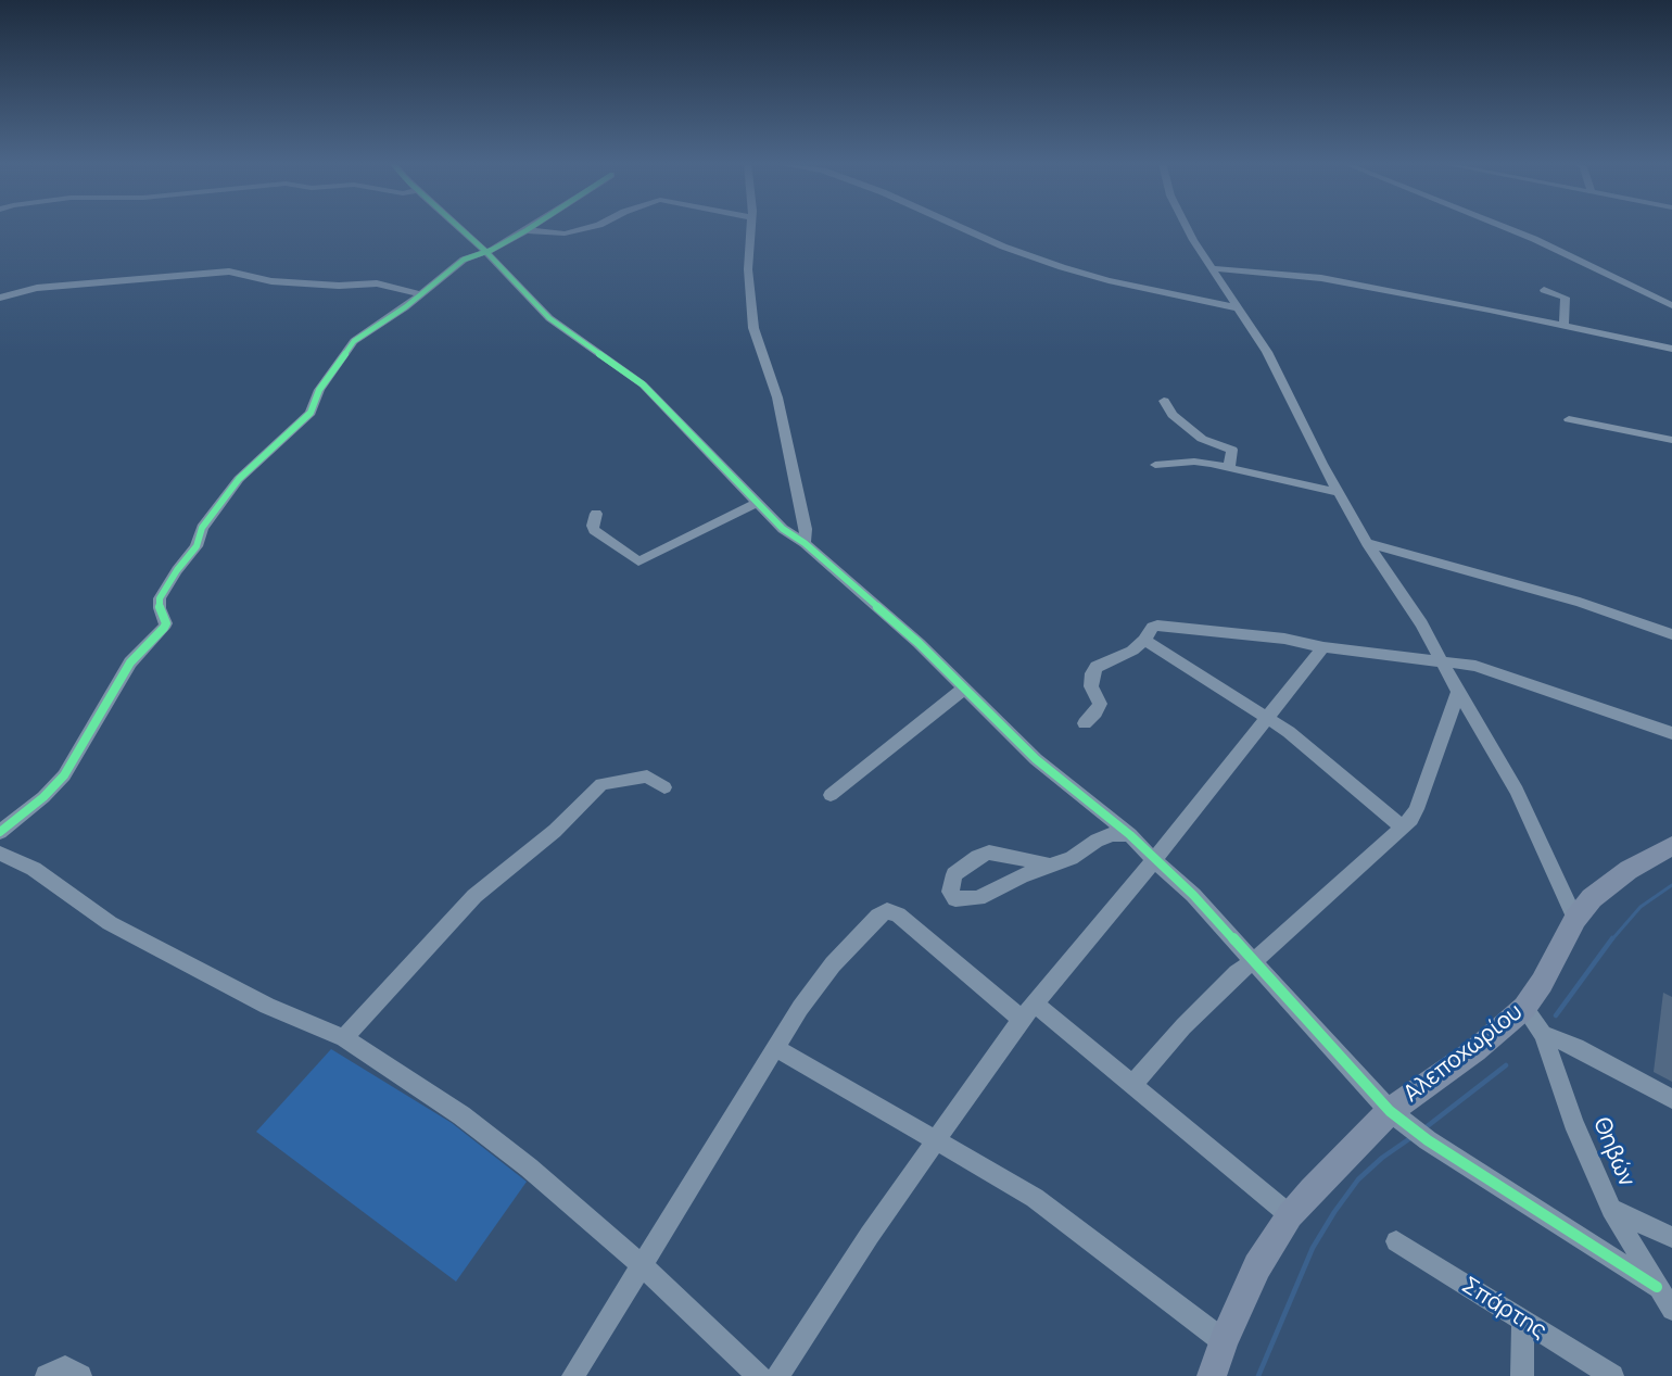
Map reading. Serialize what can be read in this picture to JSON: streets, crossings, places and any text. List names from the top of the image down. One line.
{"streets":{"main road":["Αλεποχωρίου"],"street":["Θηβών","Σπάρτης"]},"crossings":[["Αλεποχωρίου","Θηβών"]]}
